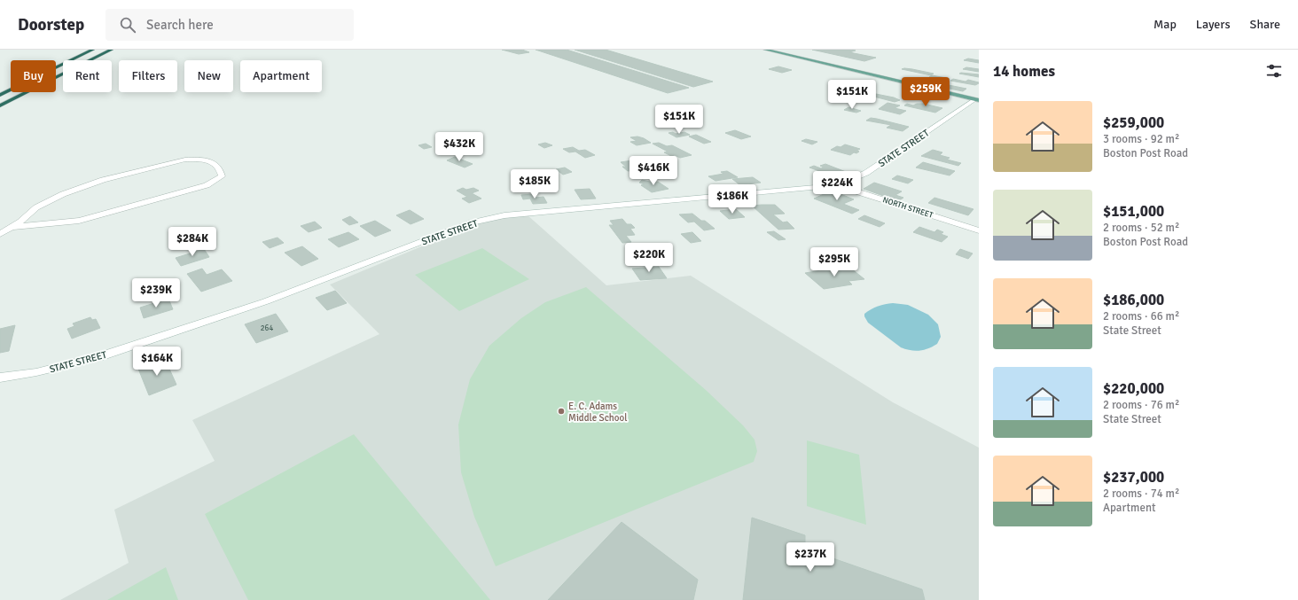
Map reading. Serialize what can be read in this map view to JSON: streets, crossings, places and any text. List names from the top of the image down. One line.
{"streets":{"street":["STATE STREET","NORTH STREET"]},"crossings":[["STATE STREET","NORTH STREET"]],"places":["E. C. Adams Middle School"],"house_numbers":["264"],"page":{"header":"Doorstep","search":"Search here","nav":["Map","Layers","Share"],"heading":"14 homes","chip":["Buy","Rent","Filters","New","Apartment"],"price":["$259K","$151K","$151K","$432K","$416K","$185K","$224K","$186K","$284K","$220K","$295K","$239K","$164K","$237K"],"list":[{"name":"$259,000","note":"3 rooms · 92 m² · Boston Post Road"},{"name":"$151,000","note":"2 rooms · 52 m² · Boston Post Road"},{"name":"$186,000","note":"2 rooms · 66 m² · State Street"},{"name":"$220,000","note":"2 rooms · 76 m² · State Street"},{"name":"$237,000","note":"2 rooms · 74 m² · Apartment"}]}}
